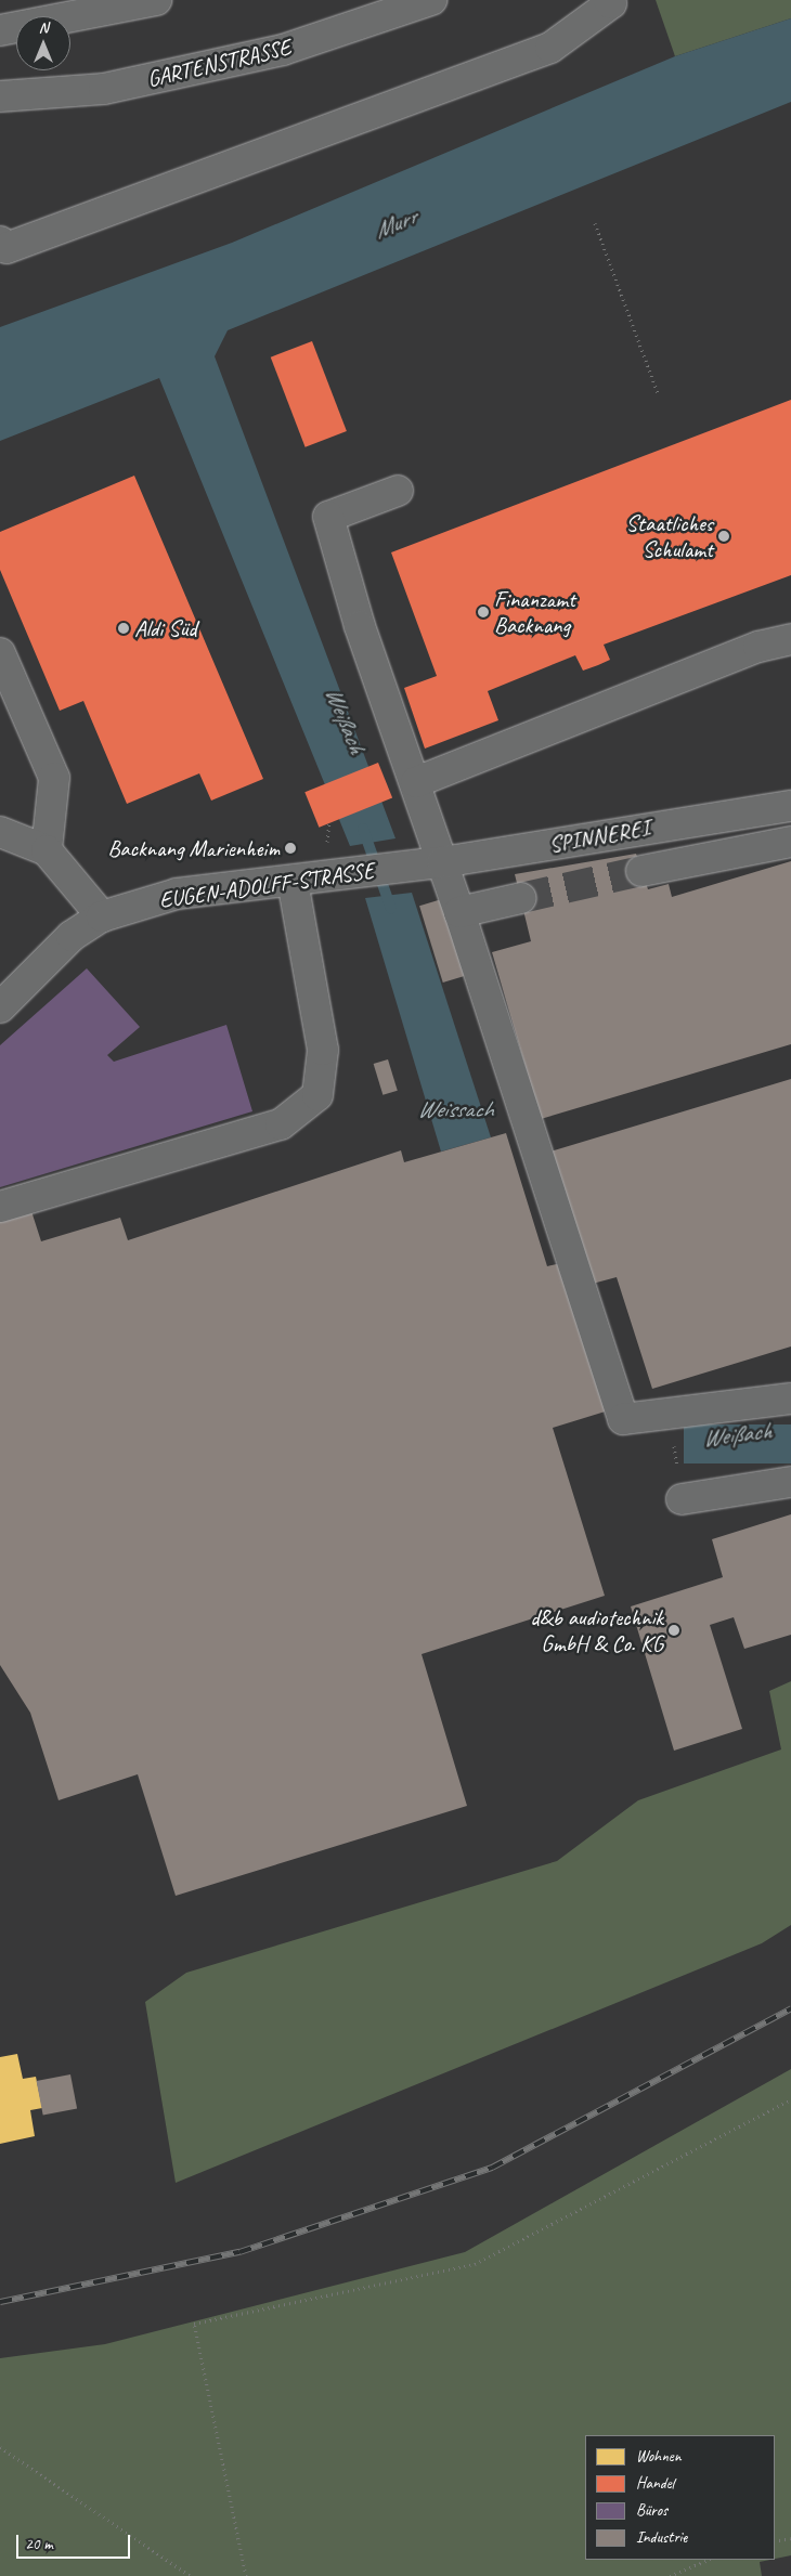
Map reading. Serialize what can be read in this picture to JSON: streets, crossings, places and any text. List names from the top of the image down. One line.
{"streets":{"street":["GARTENSTRASSE","SPINNEREI","EUGEN-ADOLFF-STRASSE"]},"crossings":[["SPINNEREI","EUGEN-ADOLFF-STRASSE"]],"water":["Murr","Weißach","Weissach"],"places":["Staatliches Schulamt","Finanzamt Backnang","Aldi Süd","Backnang Marienheim","d&b audiotechnik GmbH & Co. KG"],"legend":["Wohnen","Handel","Büros","Industrie"],"scale_bar":"20 m","north":"top"}
